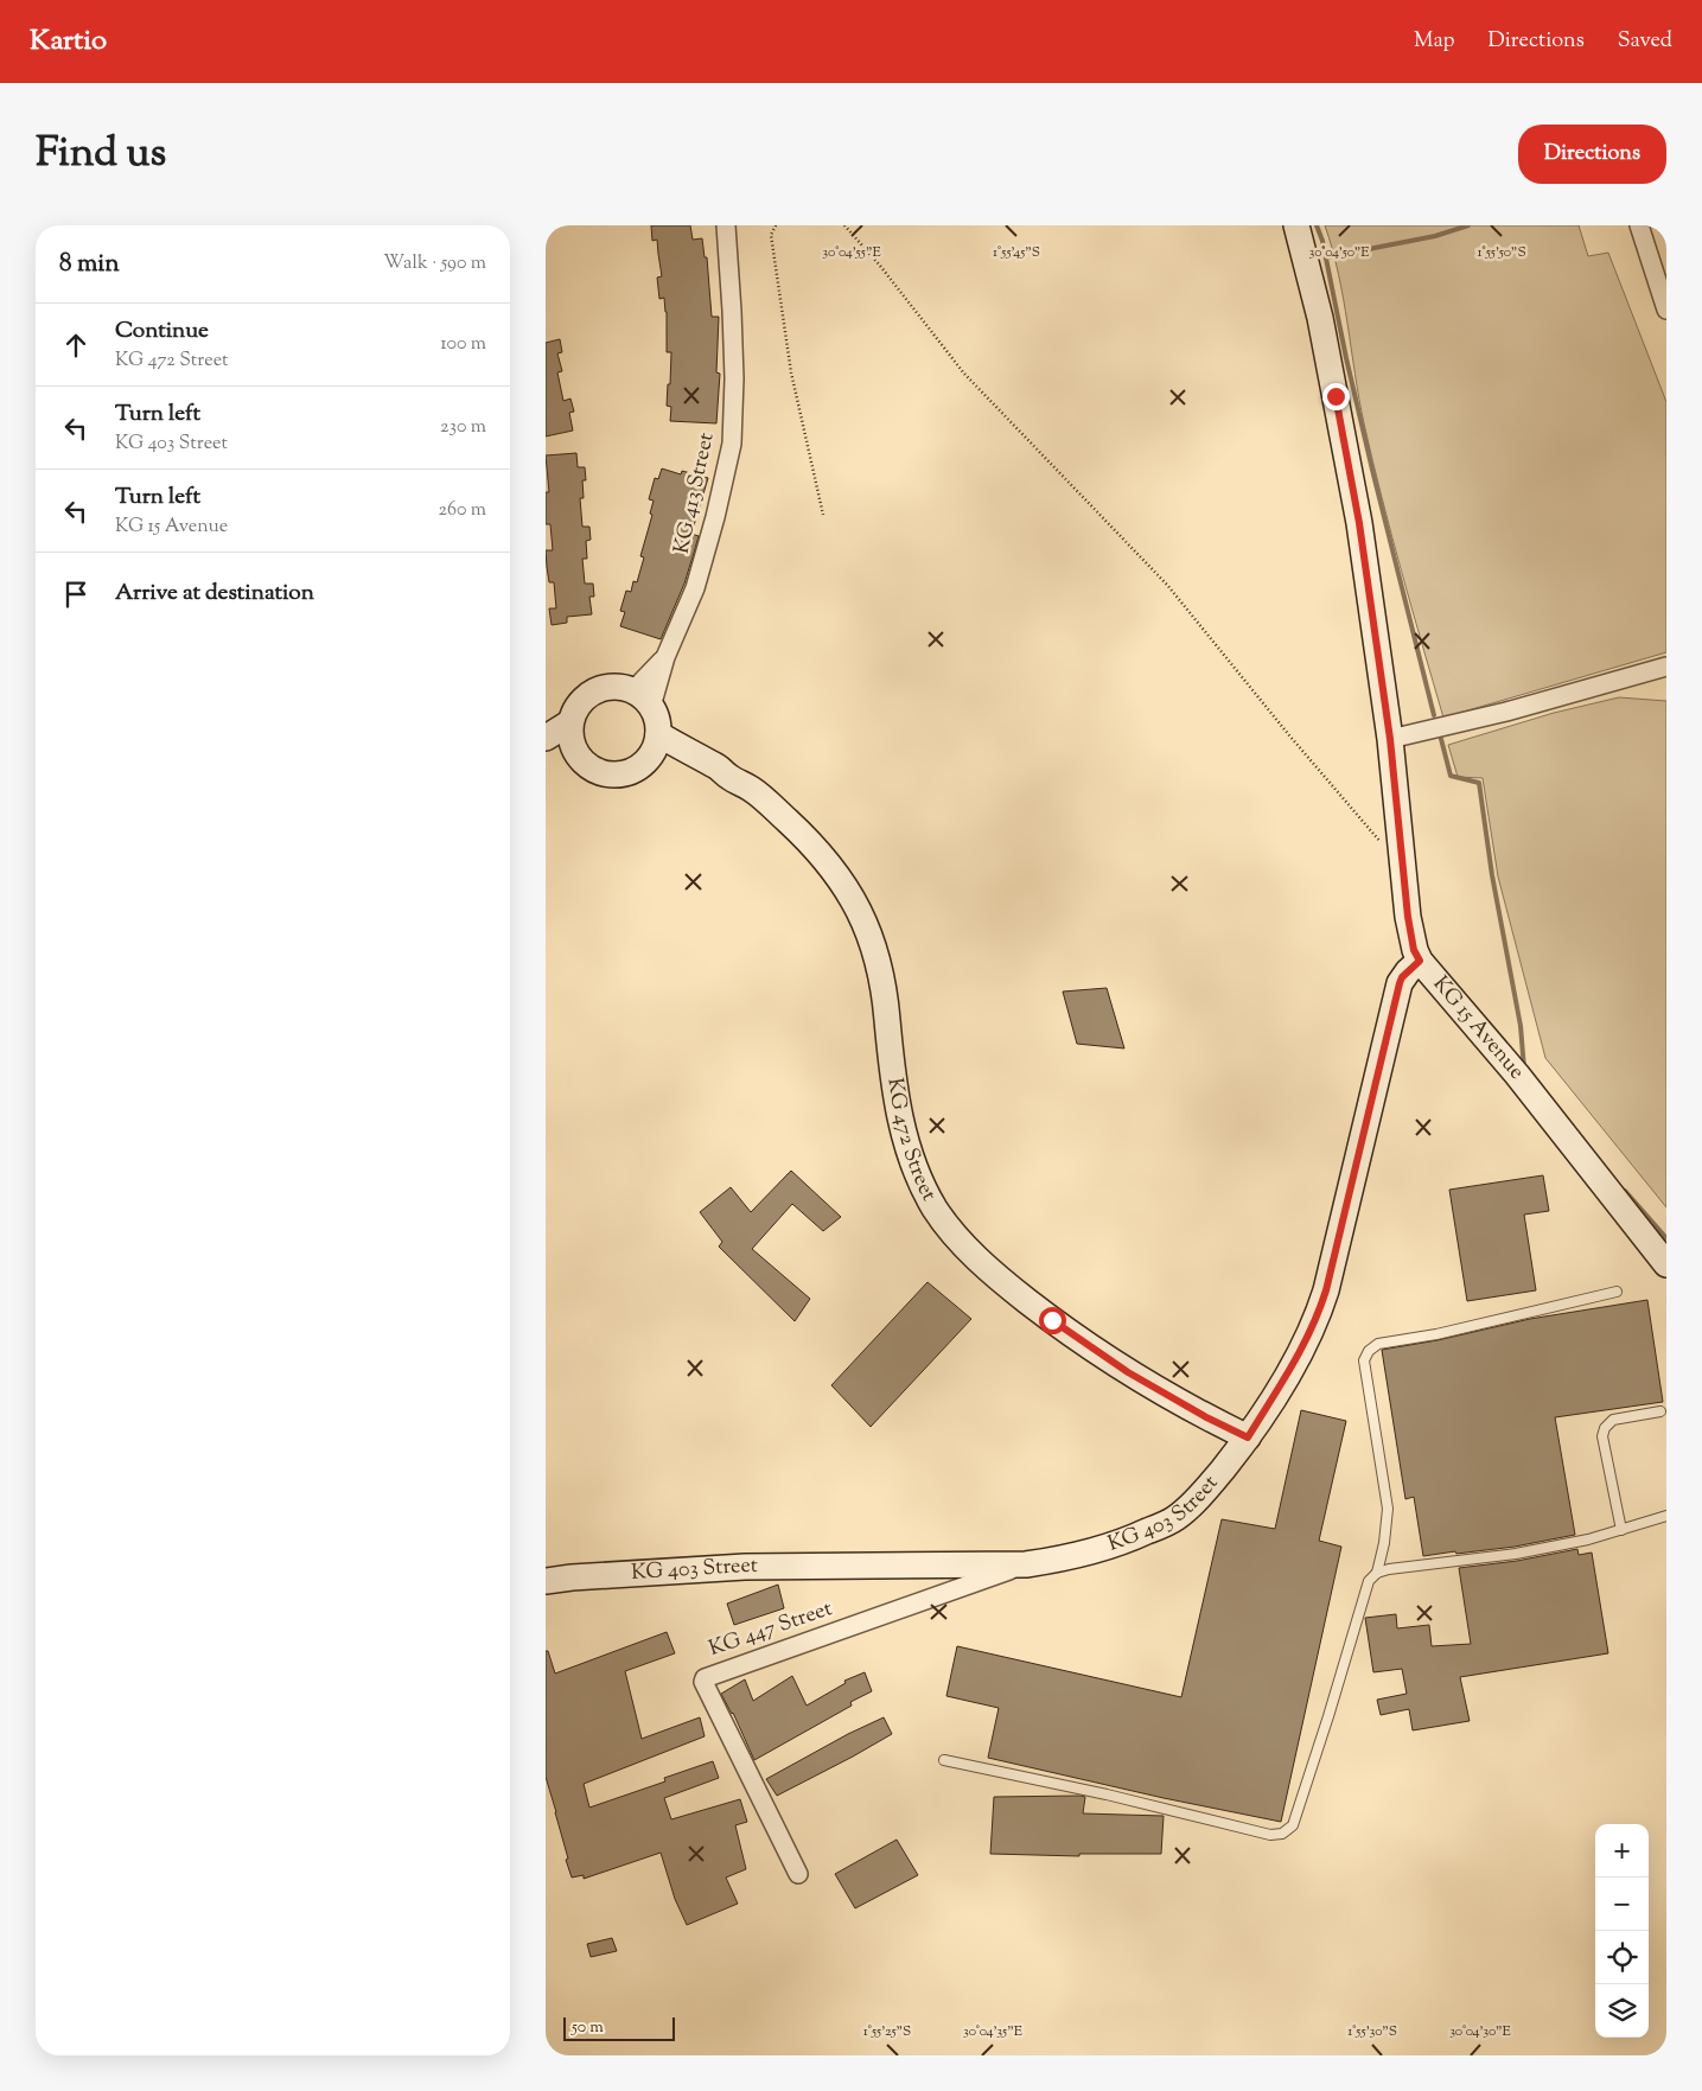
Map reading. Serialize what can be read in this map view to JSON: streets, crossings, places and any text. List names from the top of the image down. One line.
{"streets":{"main road":["KG 15 Avenue","KG 472 Street","KG 403 Street"],"street":["KG 413 Street","KG 447 Street"]},"crossings":[["KG 413 Street","KG 472 Street"],["KG 15 Avenue","KG 403 Street"],["KG 472 Street","KG 403 Street"],["KG 403 Street","KG 447 Street"]],"scale_bar":"50 m","page":{"header":"Kartio","nav":["Map","Directions","Saved"],"title":"Find us","buttons":"Directions","heading":["8 min","Walk · 590 m"],"list":[["Continue","KG 472 Street","100 m"],["Turn left","KG 403 Street","230 m"],["Turn left","KG 15 Avenue","260 m"],"Arrive at destination"],"map_buttons":["+","−"],"scale":"50 m"},"coordinates":["30°04'55\"E","1°55'45\"S","30°04'50\"E","1°55'50\"S","1°55'25\"S","30°04'35\"E","1°55'30\"S","30°04'30\"E"]}
